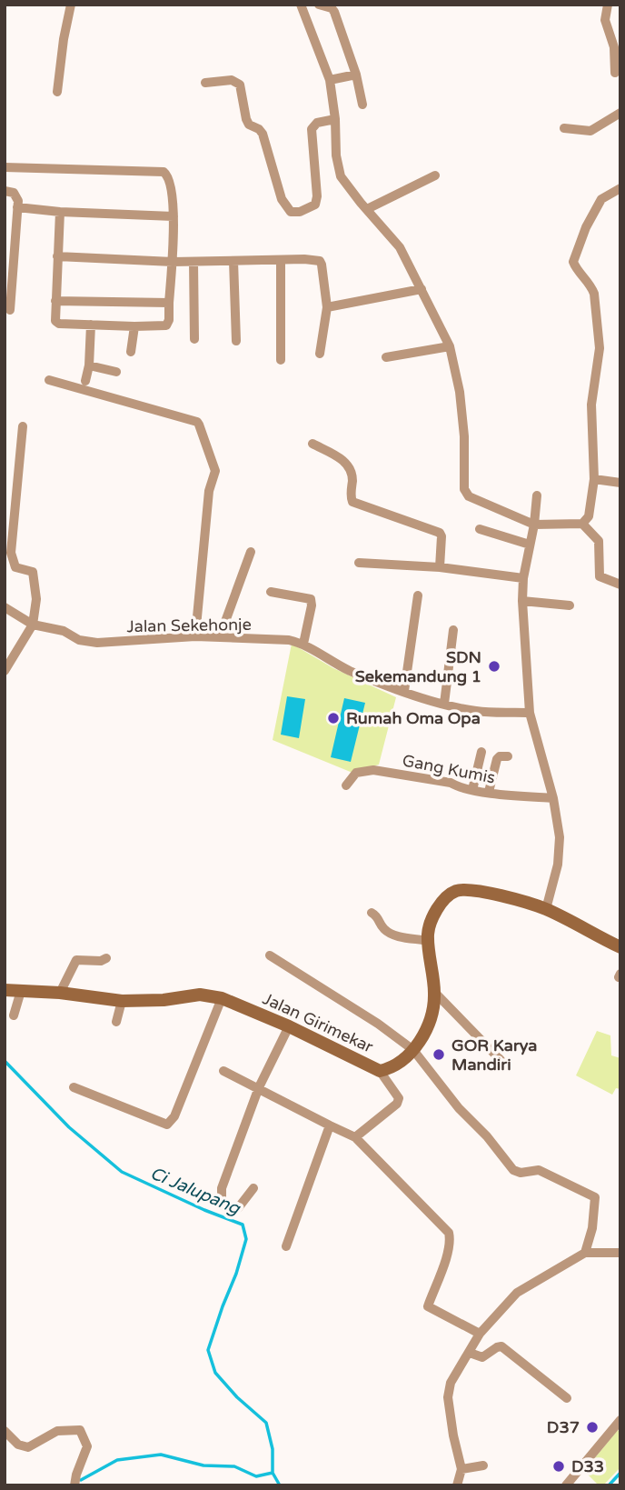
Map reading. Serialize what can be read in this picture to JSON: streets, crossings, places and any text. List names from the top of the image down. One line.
{"streets":{"street":["Jalan Sekehonje","Gang Kumis","Jalan Girimekar"]},"water":["Ci Jalupang"],"places":["SDN Sekemandung 1","Rumah Oma Opa","GOR Karya Mandiri","D37","D33"]}
